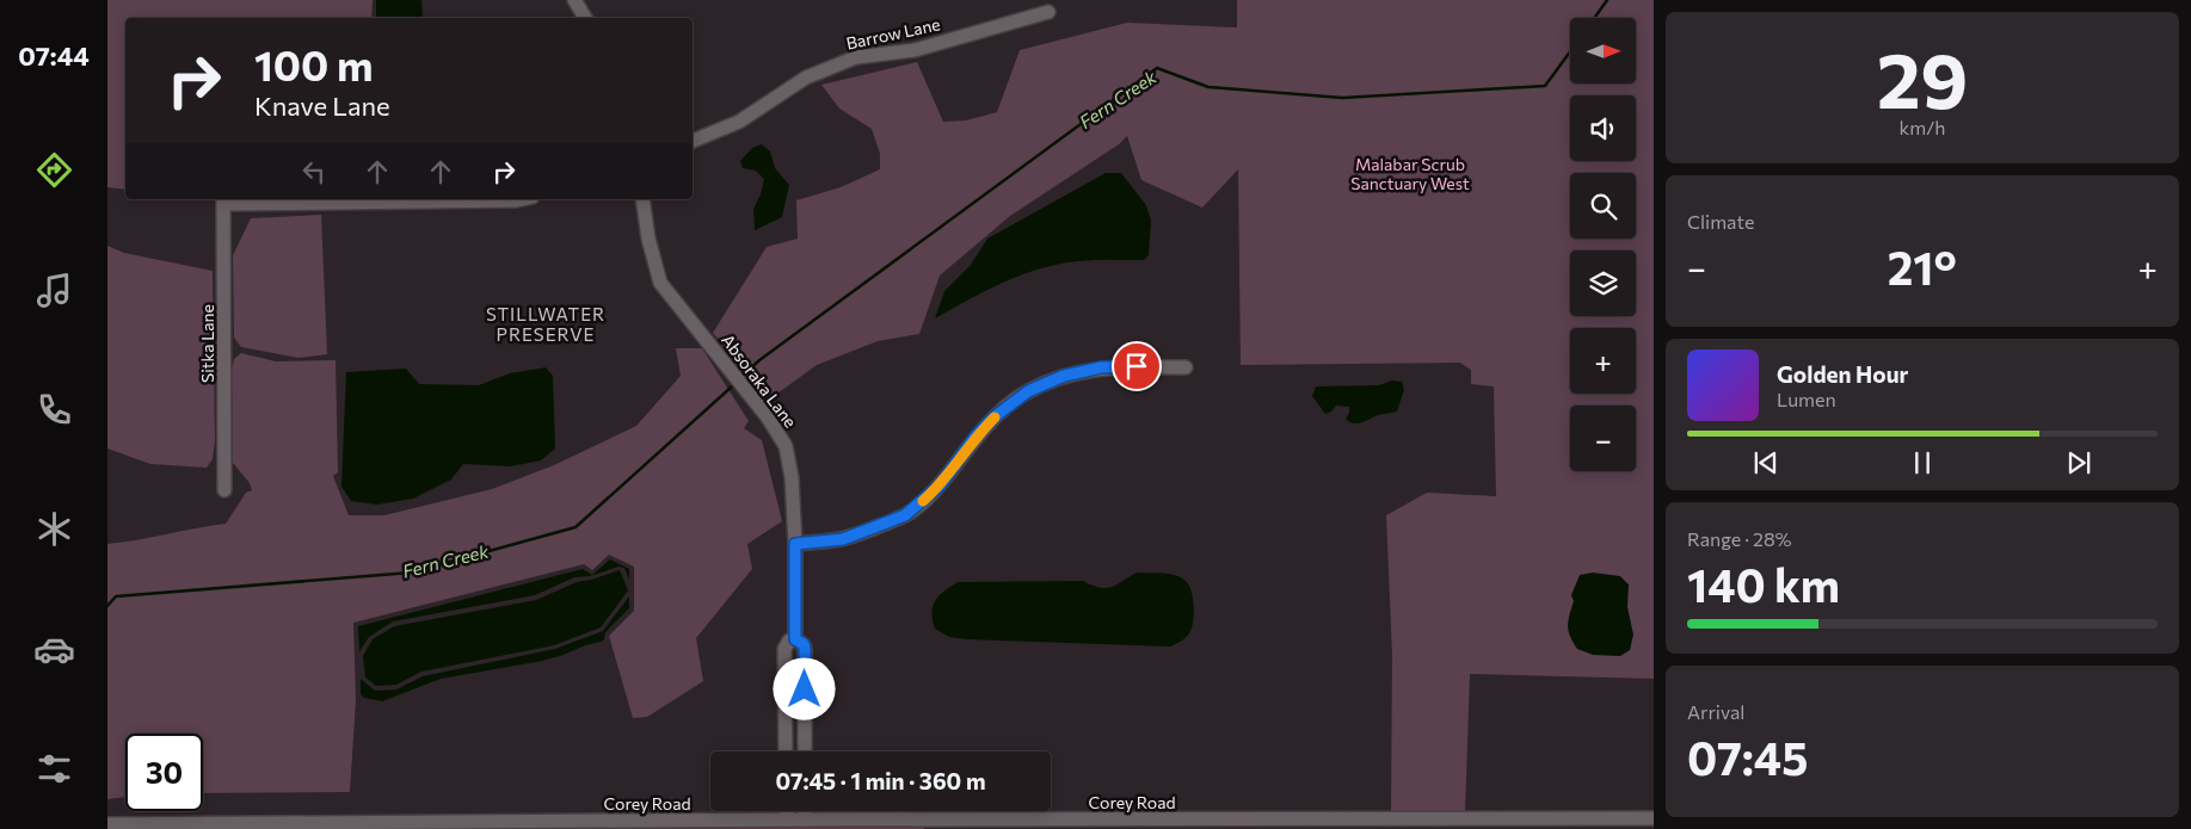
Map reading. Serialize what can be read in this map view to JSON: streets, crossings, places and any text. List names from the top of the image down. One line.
{"streets":{"street":["Barrow Lane","Sitka Lane","Absoraka Lane","Corey Road"]},"districts":["STILLWATER PRESERVE"],"water":["Fern Creek"],"parks":["Malabar Scrub Sanctuary West"],"north":"right","page":{"tabs":"07:44","tile":[["29","km/h"],"Climate",["Range · 28%","140 km"],["Arrival","07:45"]],"map_buttons":["+","−"],"turn":["100 m","Knave Lane"],"heat":["−","21°","+"],"song":["Golden Hour","Lumen"],"limit":"30","trip":"07:45 · 1 min · 360 m"}}
